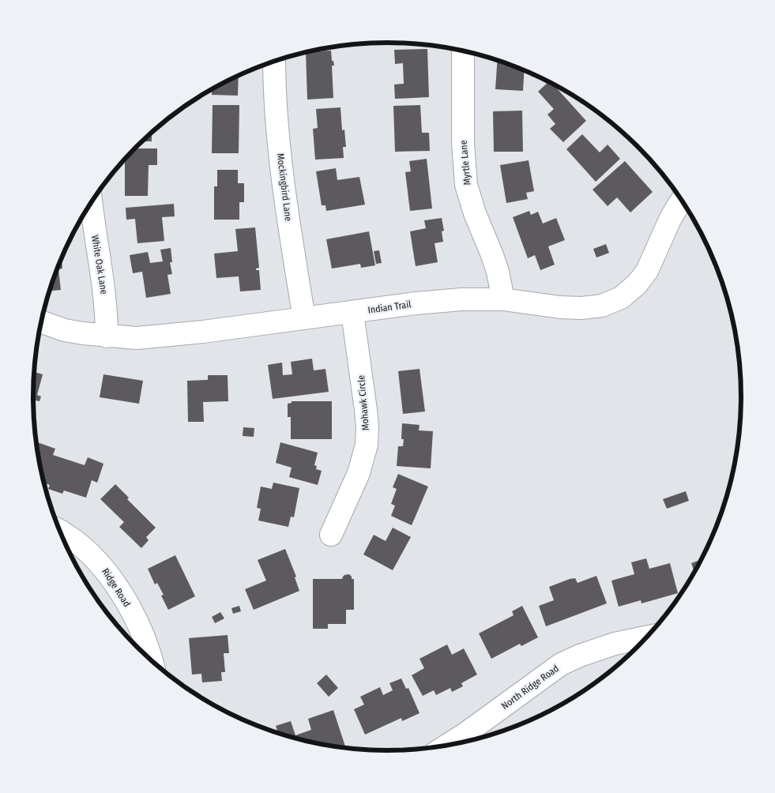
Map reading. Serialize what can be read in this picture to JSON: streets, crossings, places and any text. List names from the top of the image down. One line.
{"streets":{"street":["Myrtle Lane","Mockingbird Lane","White Oak Lane","Indian Trail","Mohawk Circle","Ridge Road","North Ridge Road"]},"crossings":[["Myrtle Lane","Indian Trail"],["Mockingbird Lane","Indian Trail"],["White Oak Lane","Indian Trail"],["Indian Trail","Mohawk Circle"]]}
